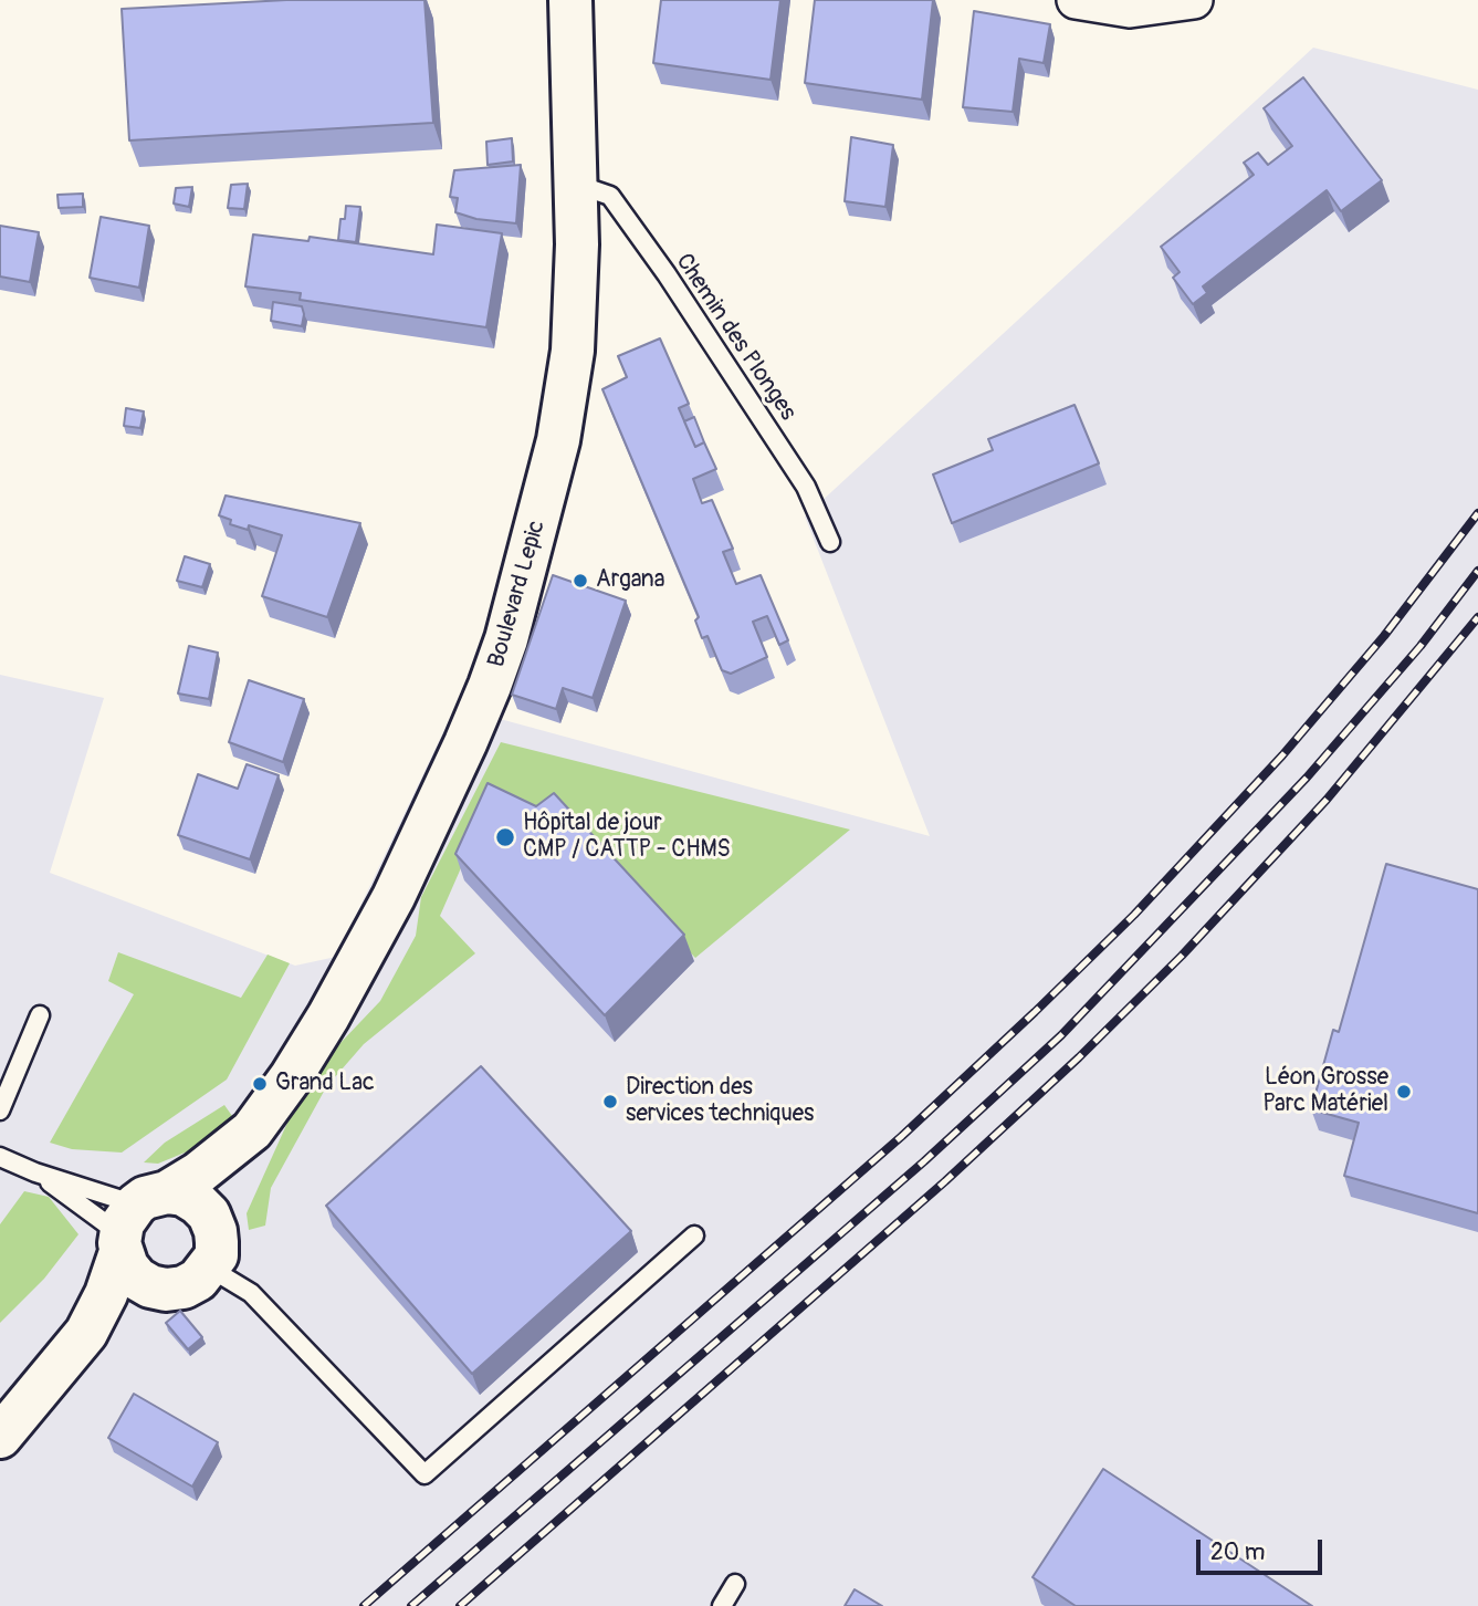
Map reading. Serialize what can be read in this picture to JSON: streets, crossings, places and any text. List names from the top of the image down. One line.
{"streets":{"main road":["Boulevard Lepic"],"lane":["Chemin des Plonges"]},"crossings":[["Chemin des Plonges","Boulevard Lepic"]],"places":["Argana","Hôpital de jour CMP / CATTP - CHMS","Grand Lac","Léon Grosse Parc Matériel","Direction des services techniques"],"scale_bar":"20 m"}
